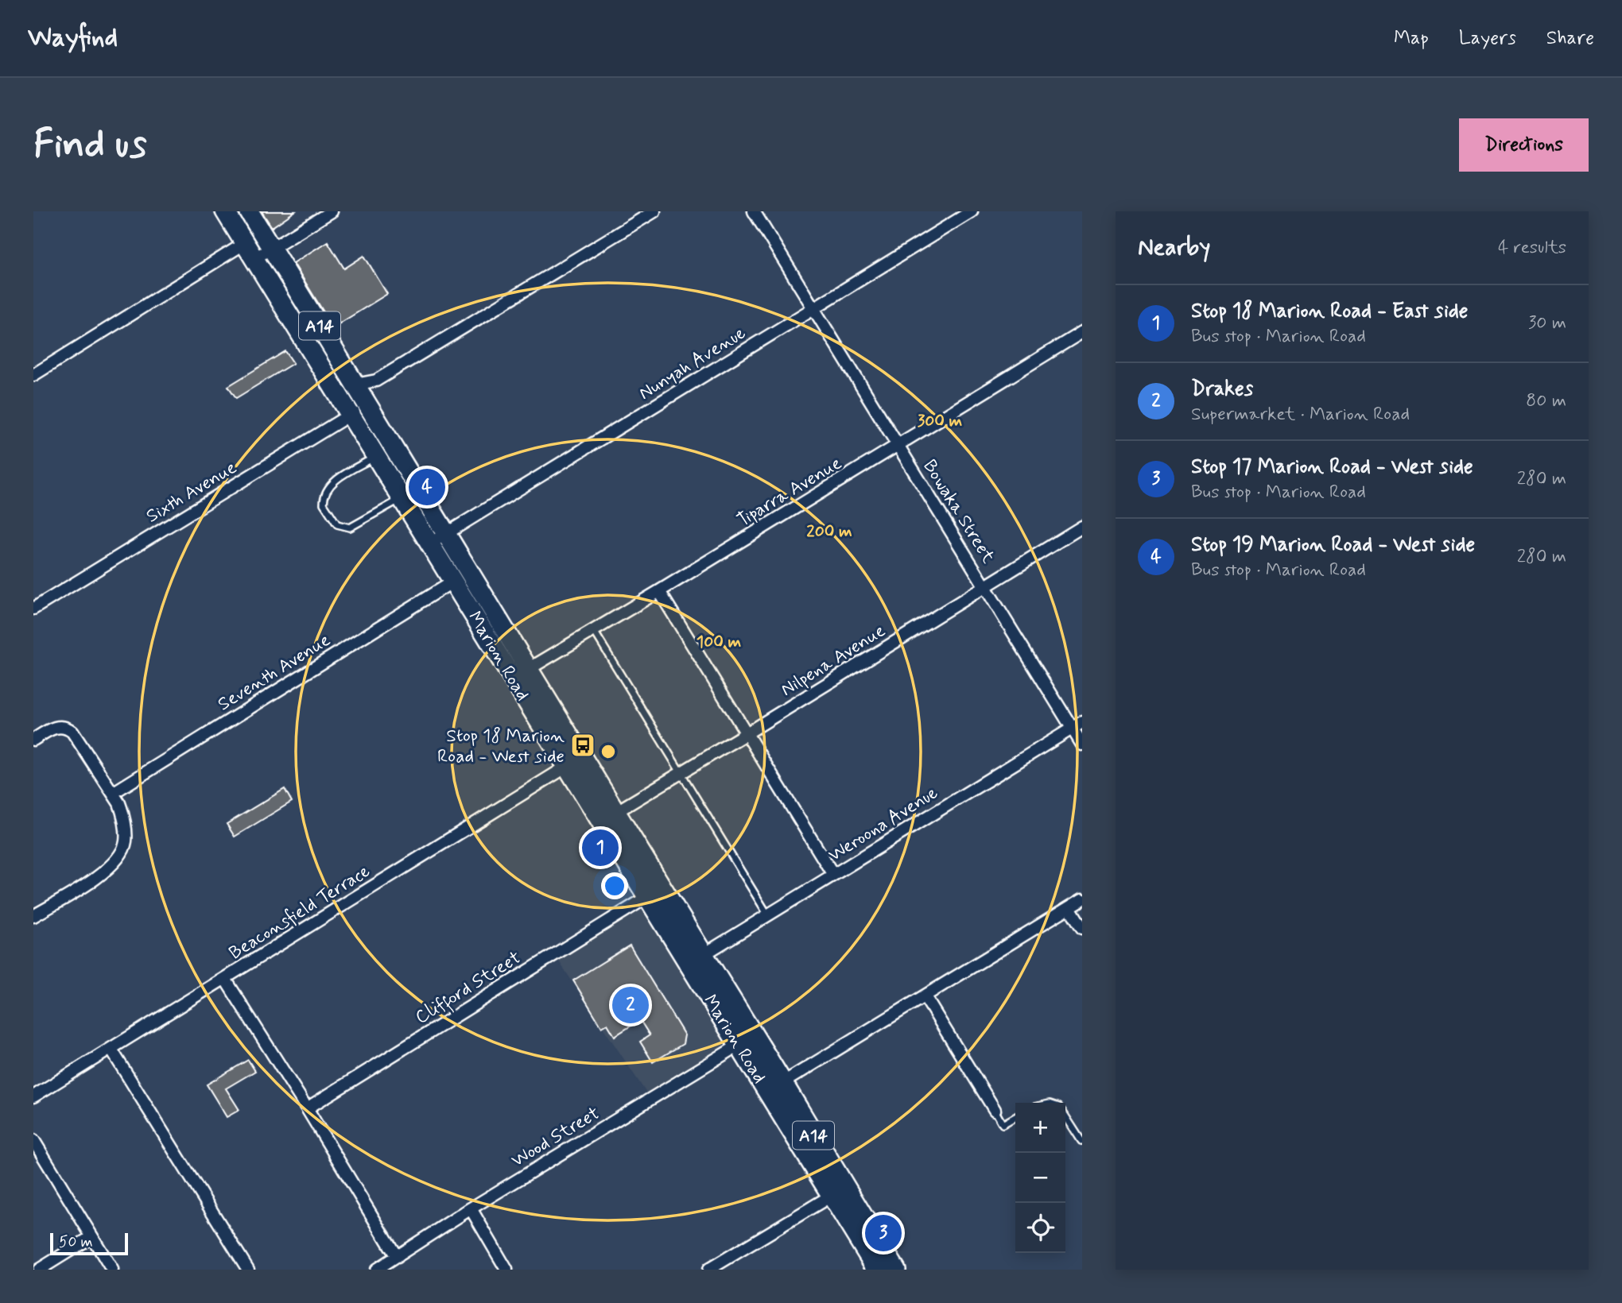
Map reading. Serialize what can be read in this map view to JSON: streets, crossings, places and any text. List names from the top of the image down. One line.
{"streets":{"main road":["A14","Marion Road"],"street":["Nunyah Avenue","Sixth Avenue","Tiparra Avenue","Bowaka Street","Nilpena Avenue","Seventh Avenue","Weroona Avenue","Beaconsfield Terrace","Clifford Street","Wood Street"]},"crossings":[["Nunyah Avenue","Bowaka Street"],["Nunyah Avenue","Marion Road"],["Sixth Avenue","Marion Road"],["Tiparra Avenue","Bowaka Street"],["Tiparra Avenue","Marion Road"],["Bowaka Street","Nilpena Avenue"],["Bowaka Street","Weroona Avenue"],["Marion Road","Nilpena Avenue"],["Marion Road","Seventh Avenue"],["Marion Road","Weroona Avenue"],["Marion Road","Beaconsfield Terrace"],["Marion Road","Clifford Street"],["Marion Road","Wood Street"]],"places":{"bus stop":["Stop 18 Marion Road - West side"]},"scale_bar":"50 m","page":{"header":"Wayfind","nav":["Map","Layers","Share"],"buttons":"Directions","title":"Find us","heading":["Nearby","4 results"],"list":[{"mark":"1","name":"Stop 18 Marion Road - East side","note":"Bus stop · Marion Road","value":"30 m"},{"mark":"2","name":"Drakes","note":"Supermarket · Marion Road","value":"80 m"},{"mark":"3","name":"Stop 17 Marion Road - West side","note":"Bus stop · Marion Road","value":"280 m"},{"mark":"4","name":"Stop 19 Marion Road - West side","note":"Bus stop · Marion Road","value":"280 m"}],"pins":["4","1","2","3"],"map_buttons":["+","−"],"scale":"50 m"},"rings":["300 m","200 m","100 m"]}
